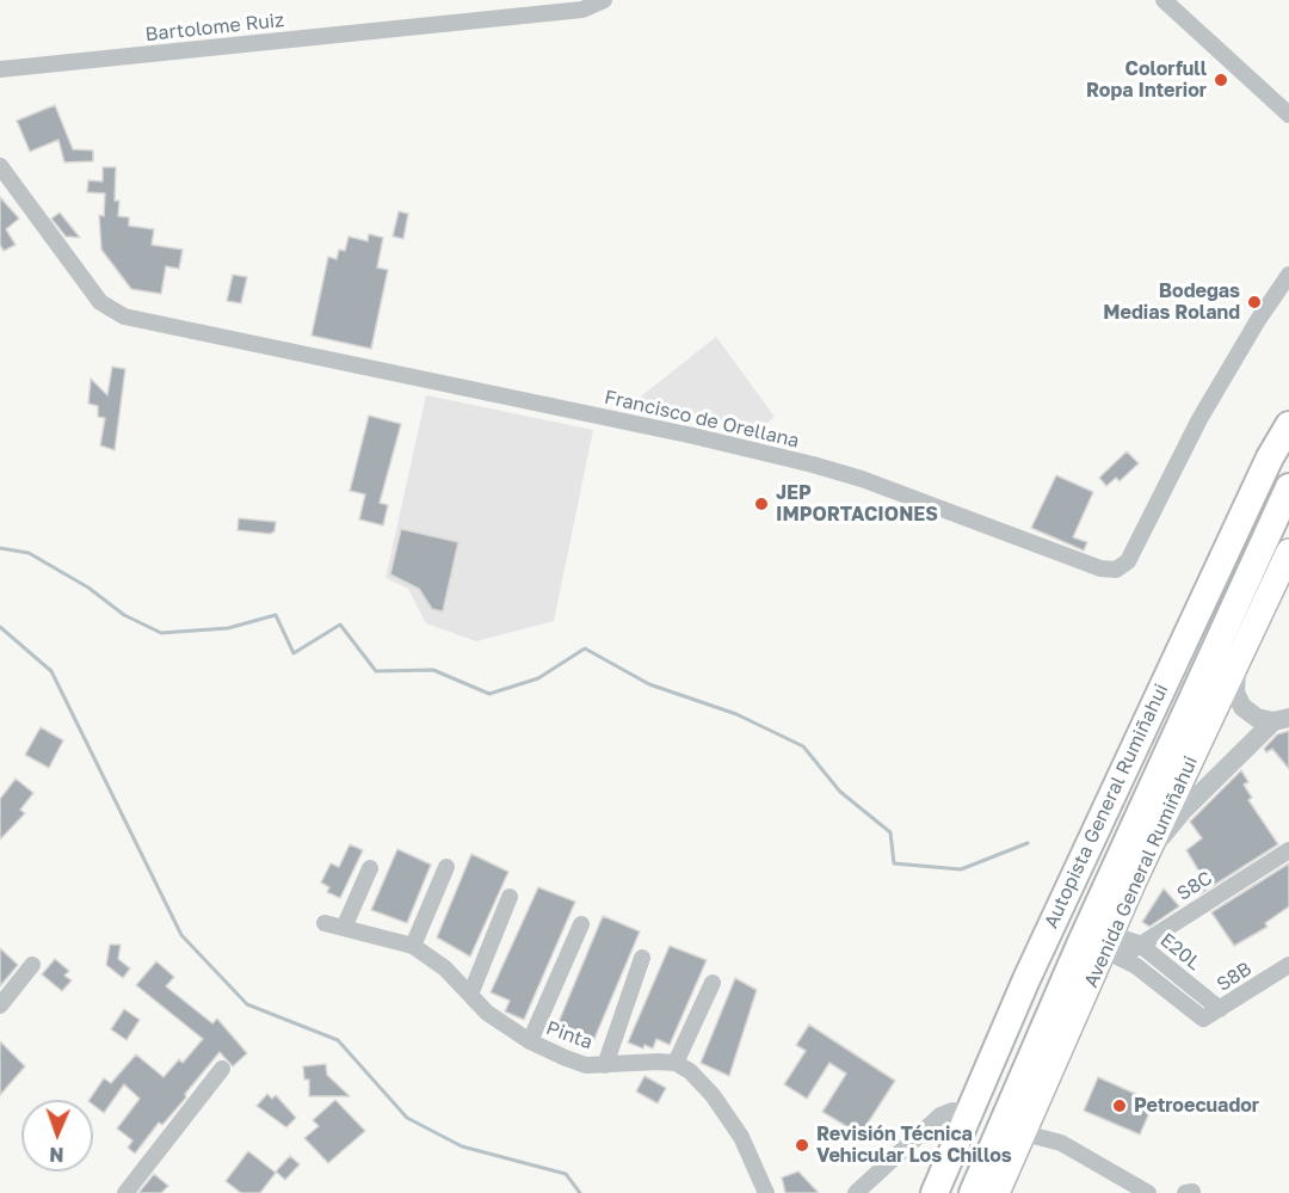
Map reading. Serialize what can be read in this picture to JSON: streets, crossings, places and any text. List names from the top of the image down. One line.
{"streets":{"highway":["Autopista General Rumiñahui"],"main road":["Avenida General Rumiñahui"],"street":["Bartolome Ruiz","Francisco de Orellana","S8C","E20L","S8B","Pinta"]},"crossings":[["Avenida General Rumiñahui","S8C"],["Avenida General Rumiñahui","E20L"],["S8C","E20L"],["E20L","S8B"]],"places":["Colorfull Ropa Interior","Bodegas Medias Roland","JEP IMPORTACIONES","Petroecuador","Revisión Técnica Vehicular Los Chillos"],"north":"bottom"}
